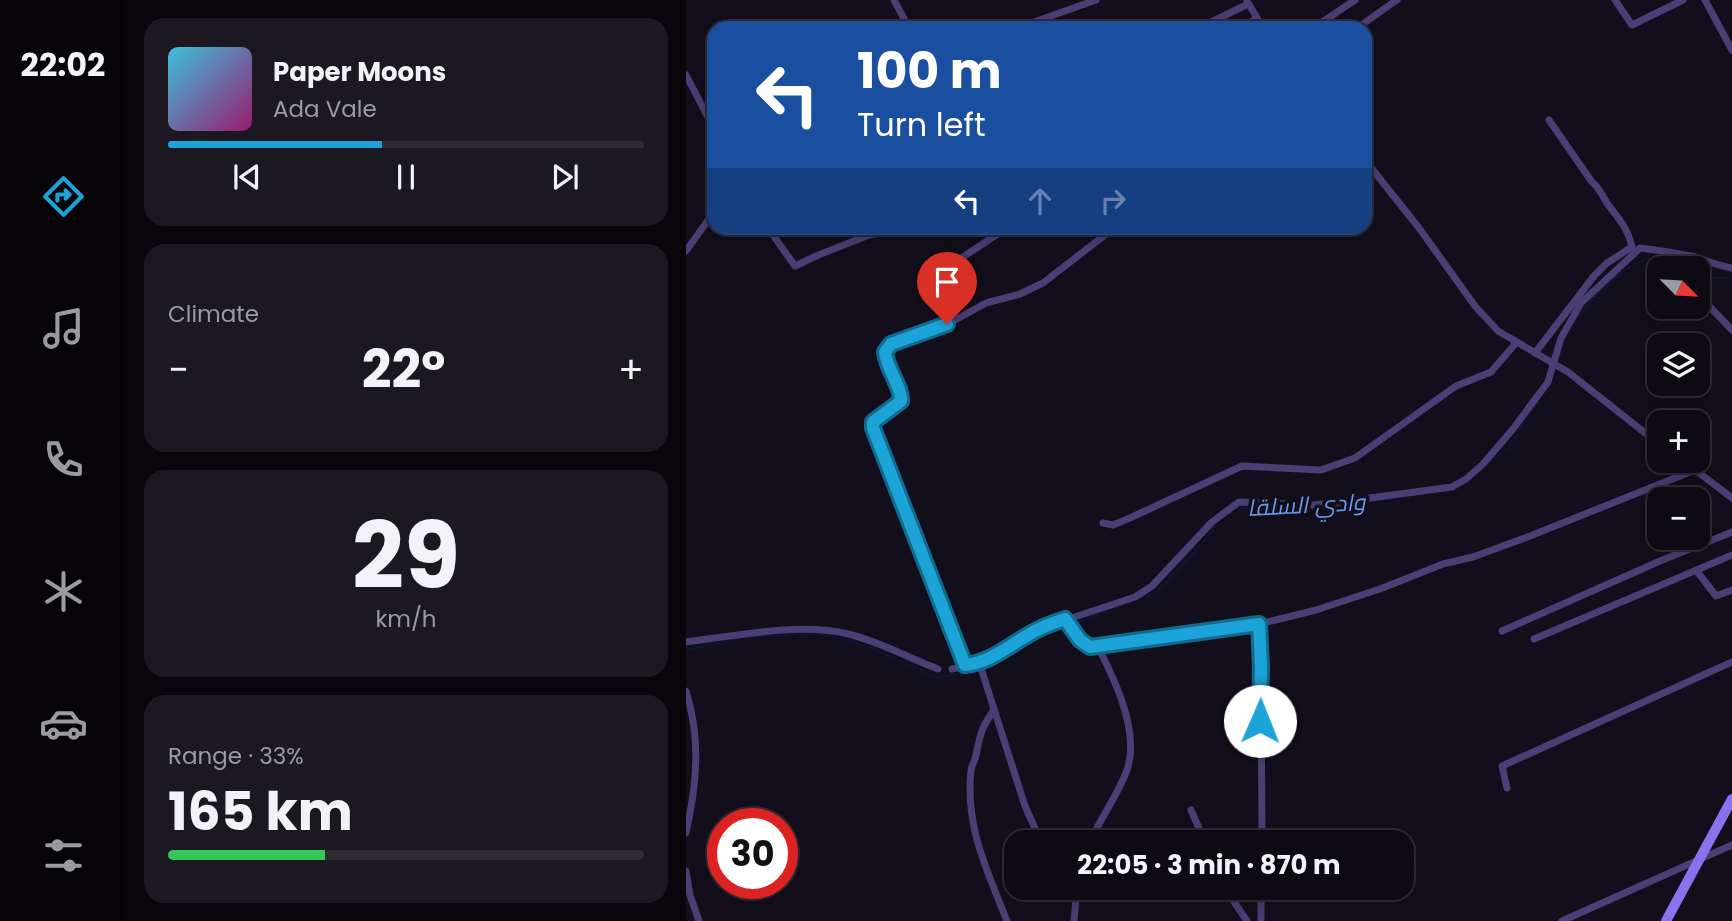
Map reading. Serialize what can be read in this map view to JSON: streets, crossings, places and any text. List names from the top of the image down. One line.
{"water":["وادي السلقا"],"north":"bottom right","page":{"tabs":"22:02","turn":["100 m","Turn left"],"song":["Paper Moons","Ada Vale"],"tile":["Climate",["29","km/h"],["Range · 33%","165 km"]],"map_buttons":["+","−"],"heat":["−","22°","+"],"limit":"30","trip":"22:05 · 3 min · 870 m"}}
